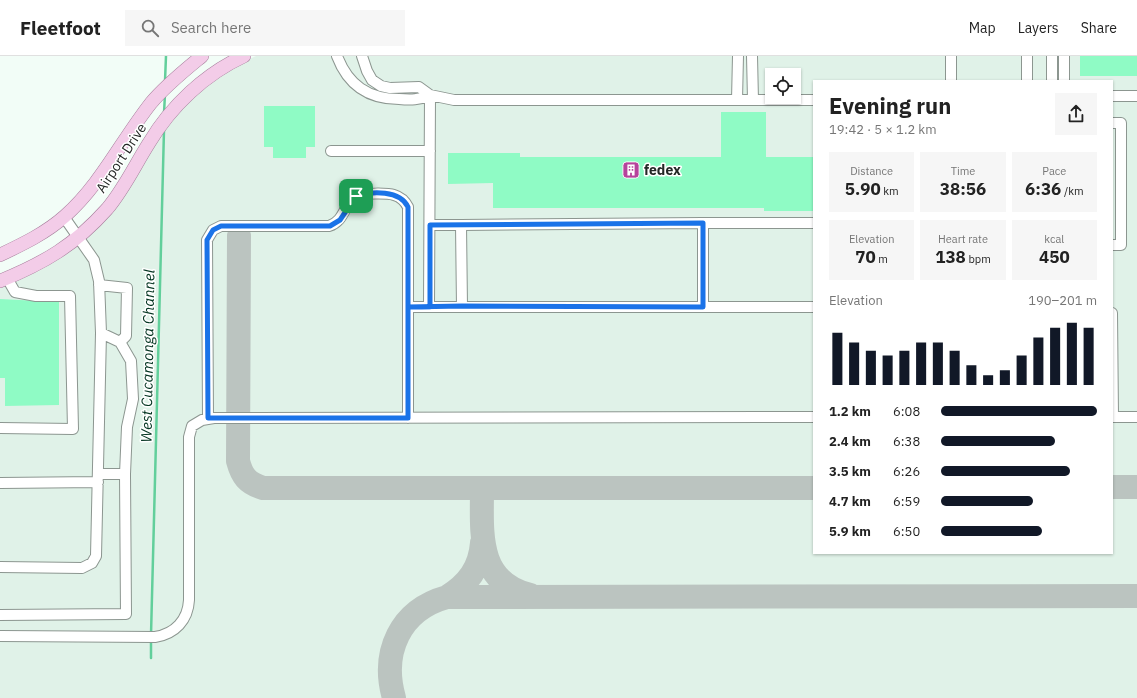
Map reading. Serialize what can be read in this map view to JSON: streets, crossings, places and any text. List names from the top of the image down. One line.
{"streets":{"main road":["Airport Drive"]},"water":["West Cucamonga Channel"],"places":{"building":["fedex"]},"page":{"header":"Fleetfoot","search":"Search here","nav":["Map","Layers","Share"],"heading":["Evening run","19:42 · 5 × 1.2 km"],"stats":[["Distance","5.90 km"],["Time","38:56"],["Pace","6:36 /km"],["Elevation","70 m"],["Heart rate","138 bpm"],["kcal","450"]],"chart":["Elevation","190–201 m"],"list":[{"name":"1.2 km","note":"6:08"},{"name":"2.4 km","note":"6:38"},{"name":"3.5 km","note":"6:26"},{"name":"4.7 km","note":"6:59"},{"name":"5.9 km","note":"6:50"}]}}
